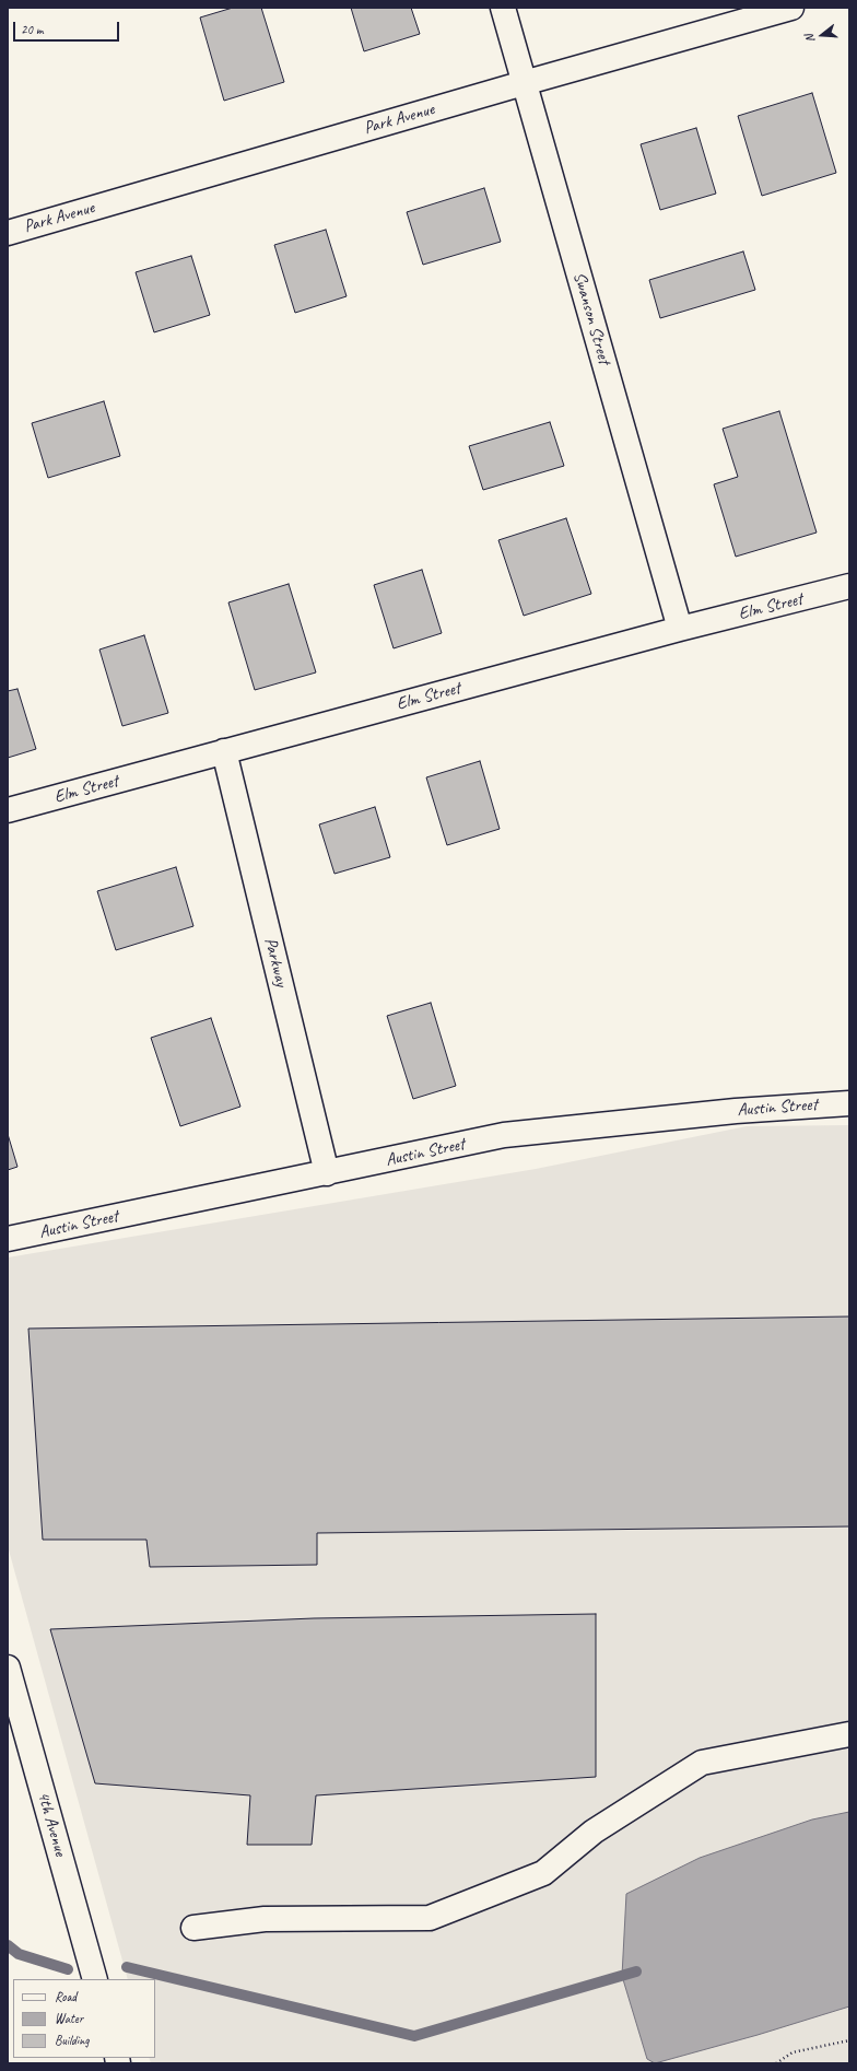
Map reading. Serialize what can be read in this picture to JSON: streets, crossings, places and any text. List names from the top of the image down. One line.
{"streets":{"street":["Park Avenue","Swanson Street","Elm Street","Parkway","Austin Street","4th Avenue"]},"crossings":[["Park Avenue","Swanson Street"],["Swanson Street","Elm Street"],["Elm Street","Parkway"],["Parkway","Austin Street"]],"legend":["Road","Water","Building"],"scale_bar":"20 m","north":"left"}
